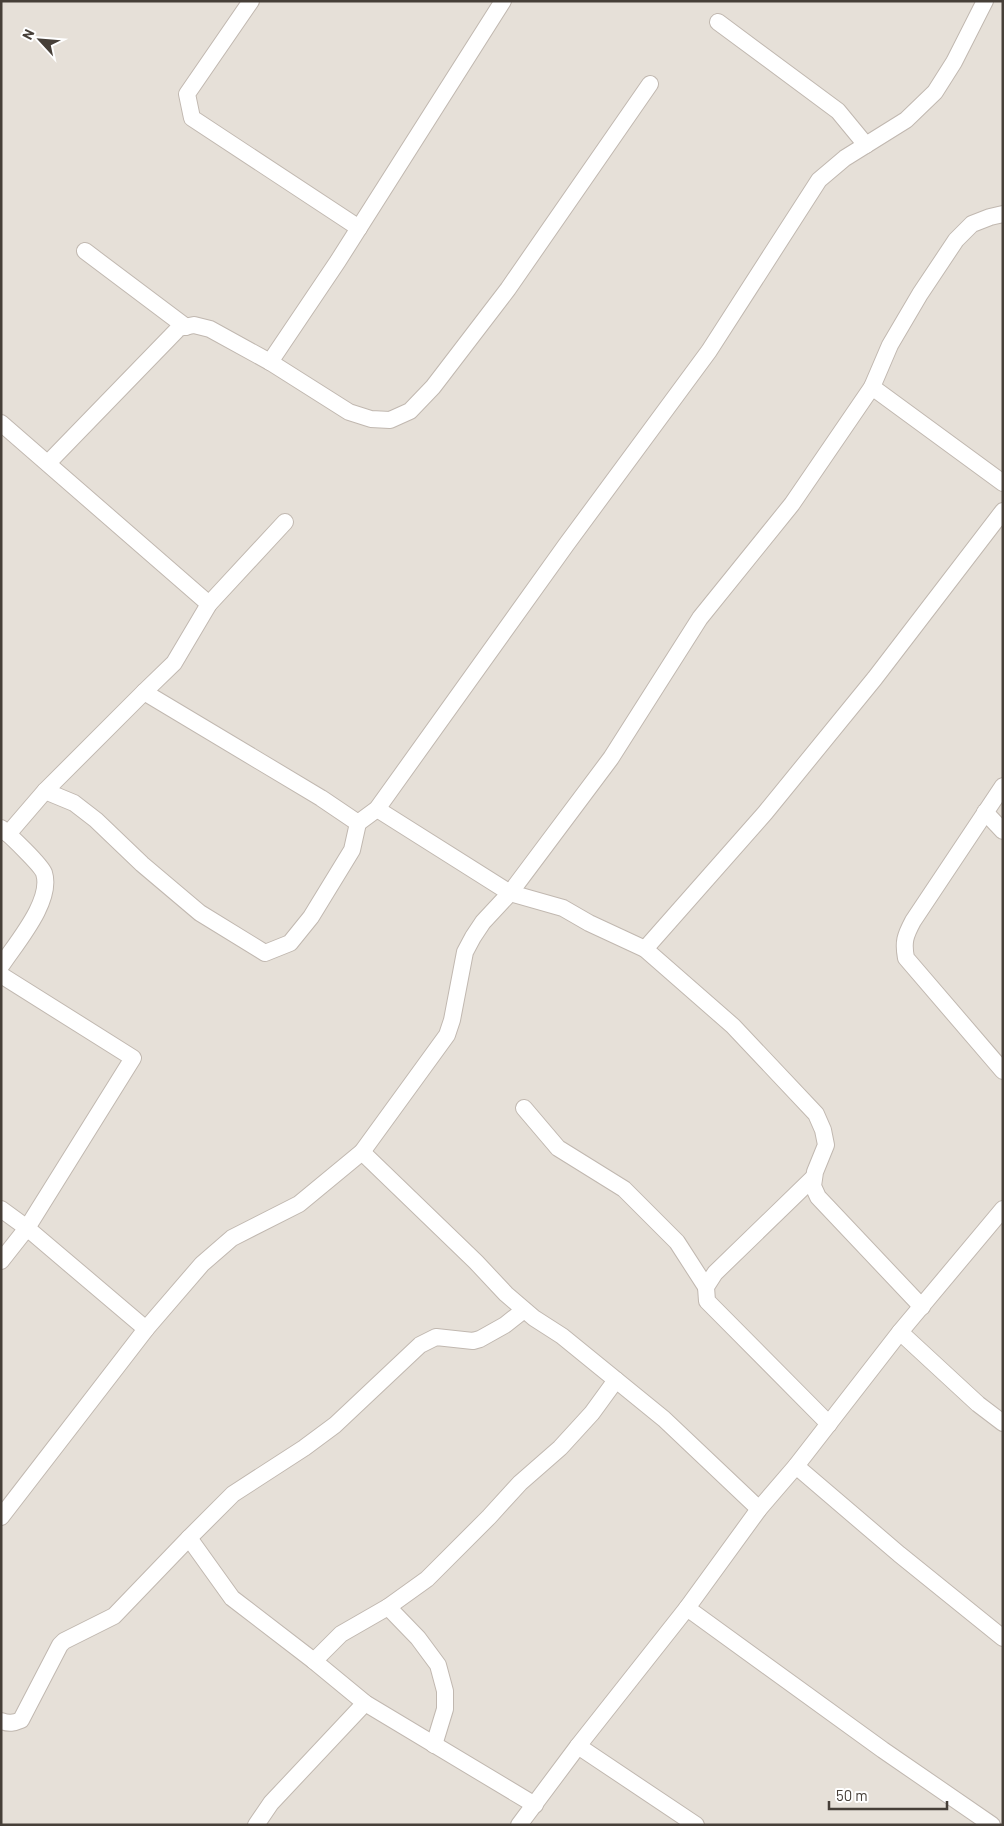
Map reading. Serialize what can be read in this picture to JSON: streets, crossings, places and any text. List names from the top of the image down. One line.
{"scale_bar":"50 m","north":"top left"}
